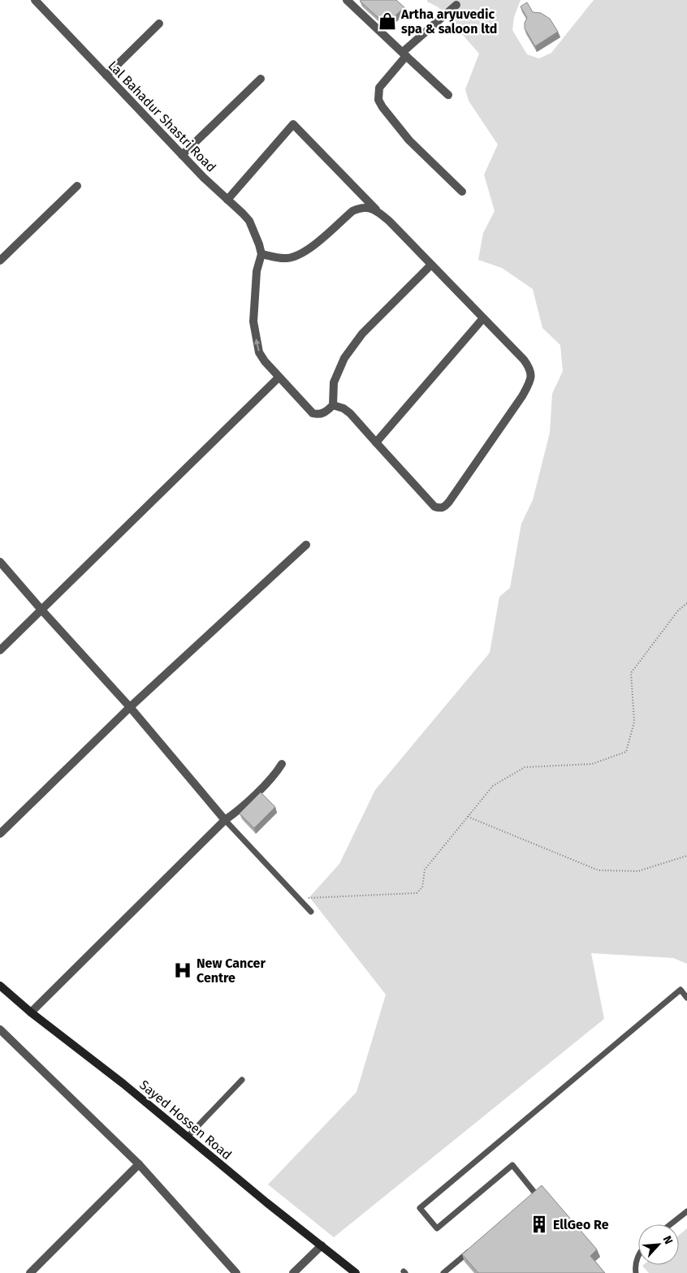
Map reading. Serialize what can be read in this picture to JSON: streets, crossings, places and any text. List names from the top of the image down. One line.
{"streets":{"main road":["Sayed Hossen Road"],"street":["Lal Bahadur Shastri Road"]},"places":{"shop":["Artha aryuvedic spa & saloon ltd"],"hospital":["New Cancer Centre"],"building":["EllGeo Re"]},"north":"top right"}
